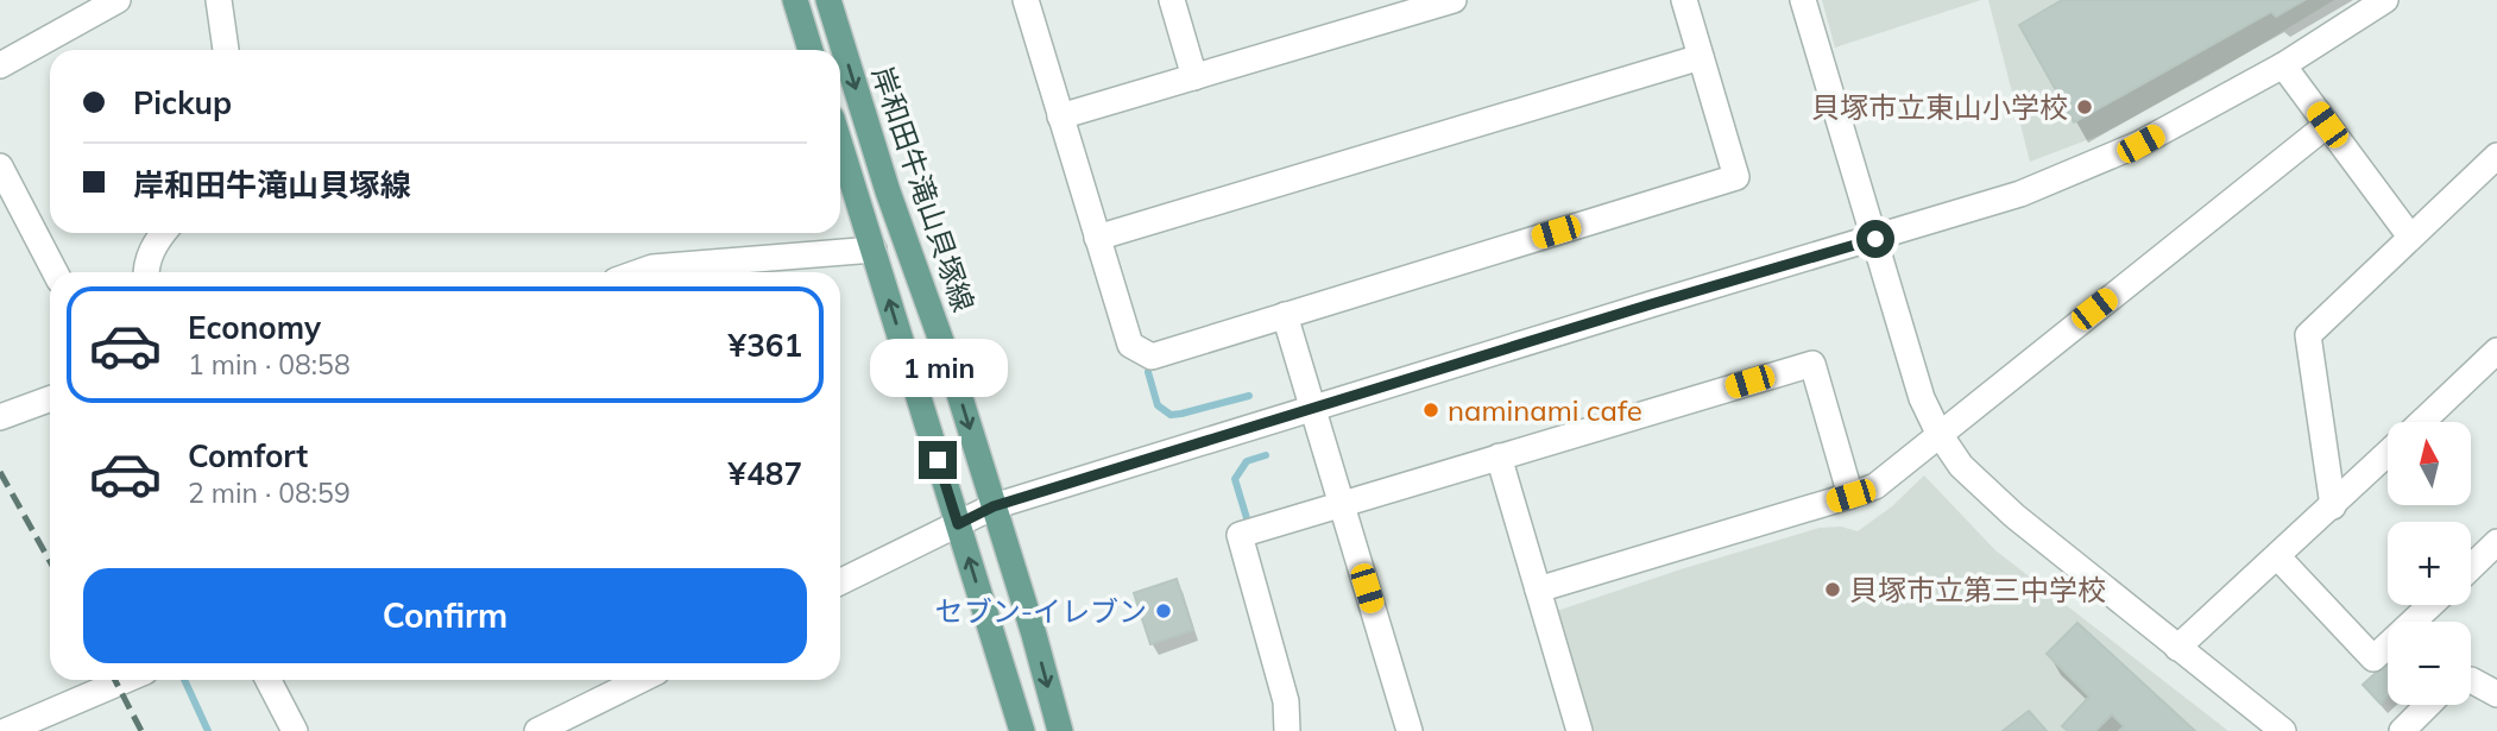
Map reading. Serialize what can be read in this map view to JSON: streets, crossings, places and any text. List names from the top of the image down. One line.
{"streets":{"main road":["岸和田牛滝山貝塚線"]},"places":["貝塚市立東山小学校","naminami cafe","貝塚市立第三中学校","セブン-イレブン"],"north":"top","page":{"banner":["Pickup","岸和田牛滝山貝塚線"],"list":[{"name":"Economy","note":"1 min · 08:58","value":"¥361"},{"name":"Comfort","note":"2 min · 08:59","value":"¥487"}],"bubble":"1 min","map_buttons":["+","−"],"buttons":"Confirm"}}
